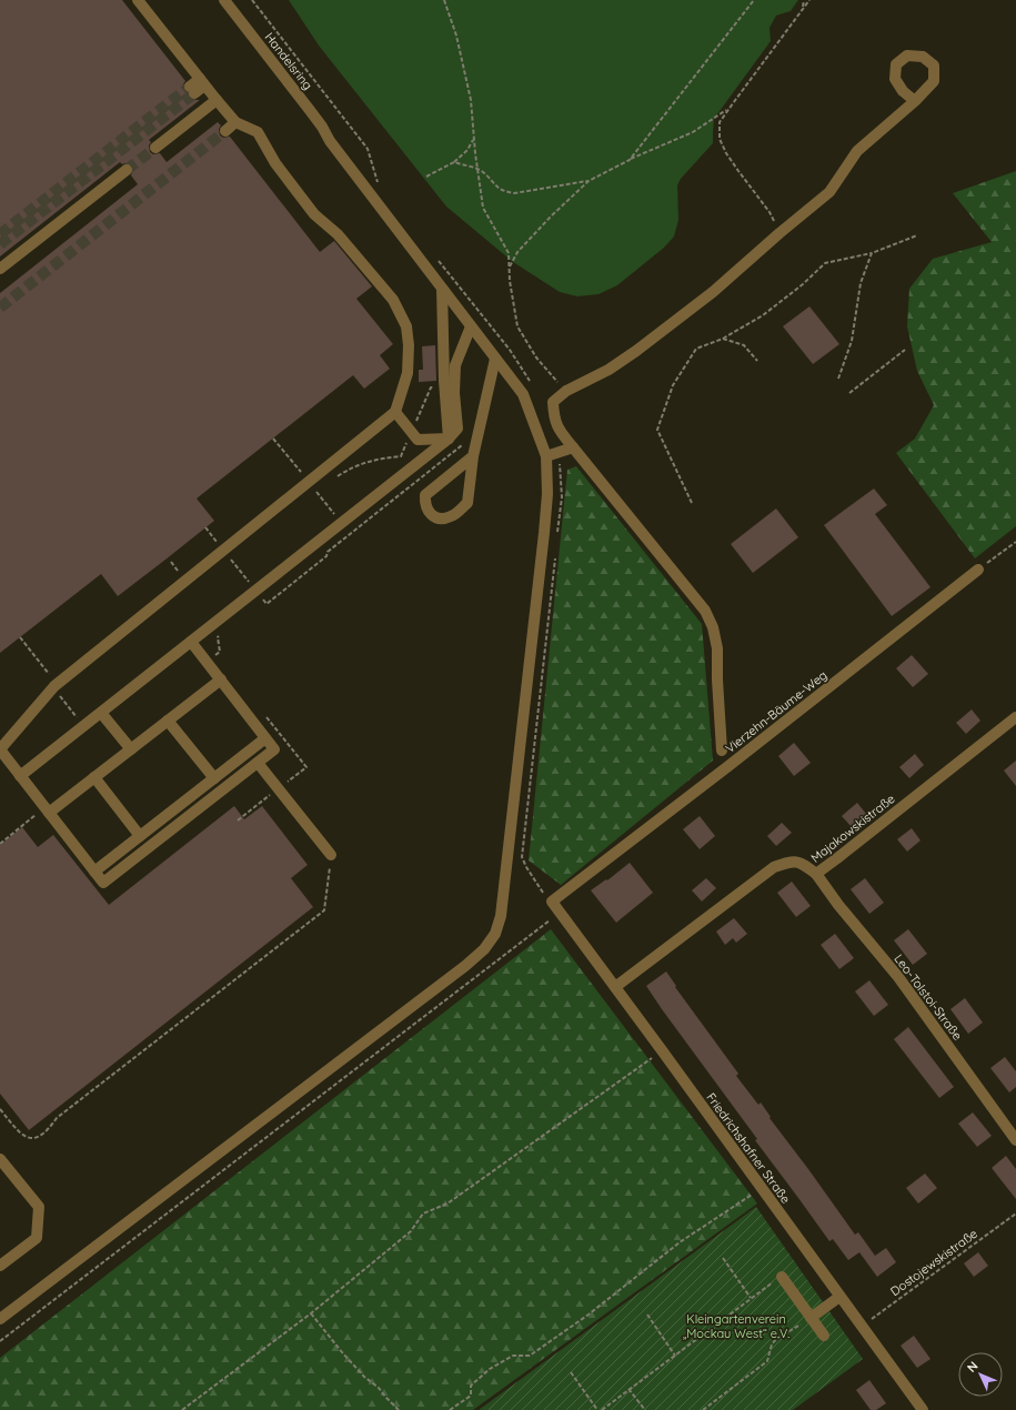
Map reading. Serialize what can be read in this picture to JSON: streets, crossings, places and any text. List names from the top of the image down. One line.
{"streets":{"street":["Handelsring","Vierzehn-Bäume-Weg","Majakowskistraße","Leo-Tolstoi-Straße","Friedrichshafner Straße"],"path":["Dostojewskistraße"]},"crossings":[["Vierzehn-Bäume-Weg","Friedrichshafner Straße"],["Majakowskistraße","Leo-Tolstoi-Straße"],["Majakowskistraße","Friedrichshafner Straße"],["Friedrichshafner Straße","Dostojewskistraße"]],"parks":["Kleingartenverein „Mockau West“ e.V."],"north":"top left"}
